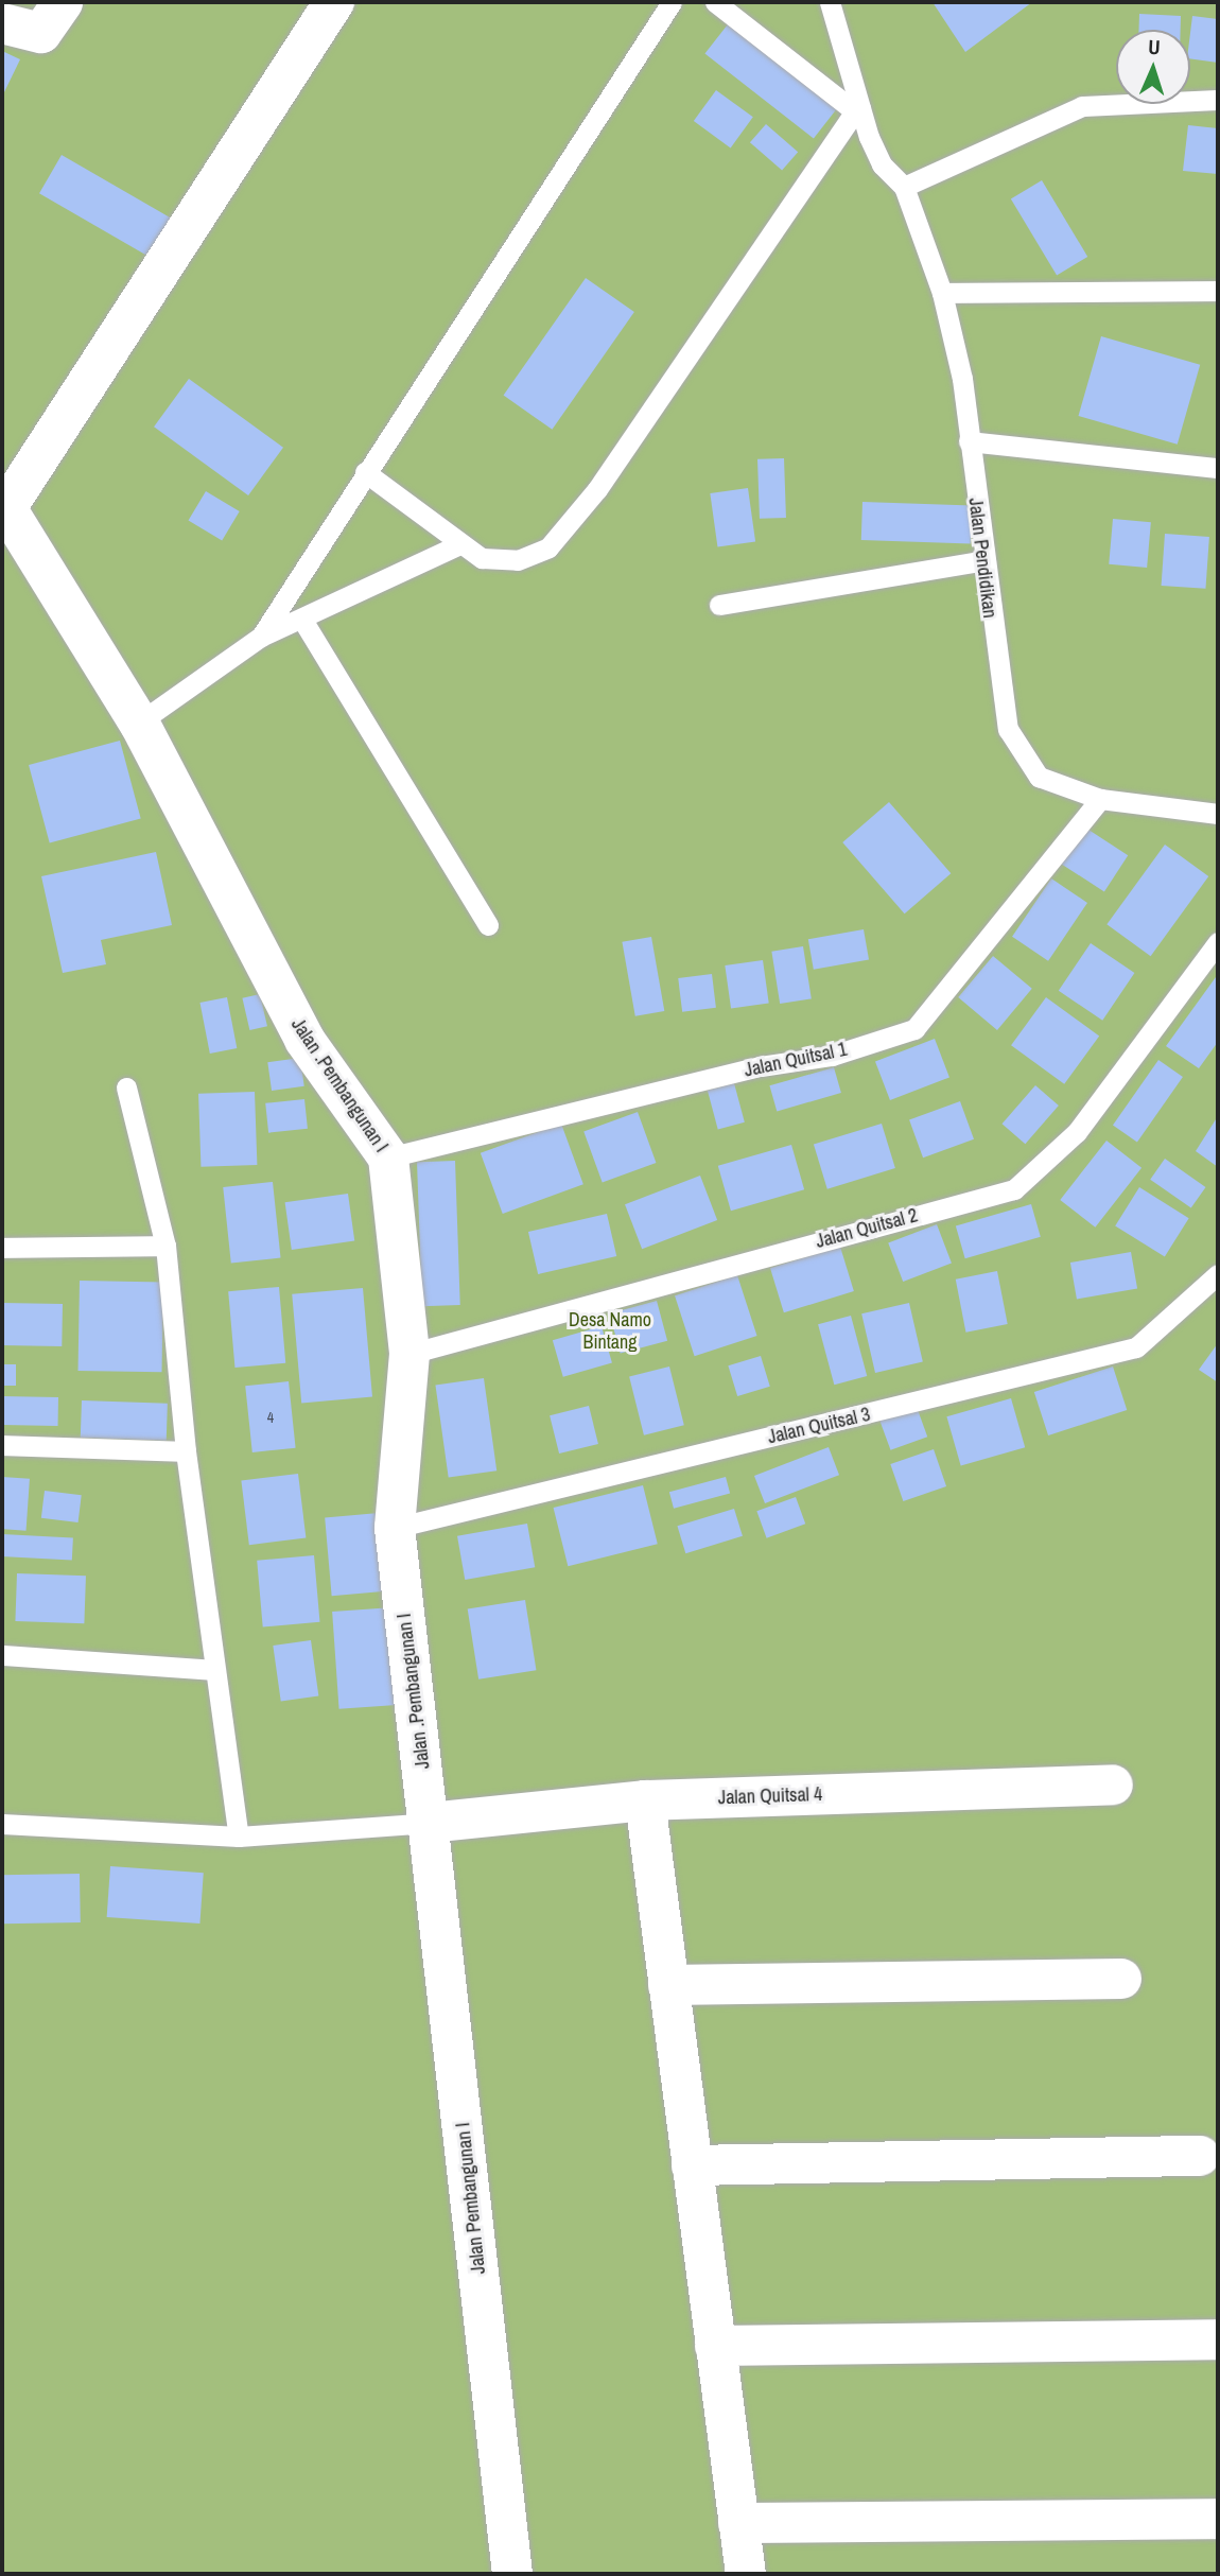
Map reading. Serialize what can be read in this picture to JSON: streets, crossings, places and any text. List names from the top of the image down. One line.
{"streets":{"street":["Jalan .Pembangunan I","Jalan Quitsal 4","Jalan Pembangunan I"],"lane":["Jalan Pendidikan","Jalan Quitsal 1","Jalan Quitsal 2","Jalan Quitsal 3"]},"crossings":[["Jalan Pendidikan","Jalan Quitsal 1"],["Jalan Quitsal 1","Jalan .Pembangunan I"],["Jalan .Pembangunan I","Jalan Quitsal 2"],["Jalan .Pembangunan I","Jalan Quitsal 3"],["Jalan .Pembangunan I","Jalan Quitsal 4"],["Jalan .Pembangunan I","Jalan Pembangunan I"],["Jalan Quitsal 4","Jalan Pembangunan I"]],"parks":["Desa Namo Bintang"],"house_numbers":["4"],"north":"top"}
